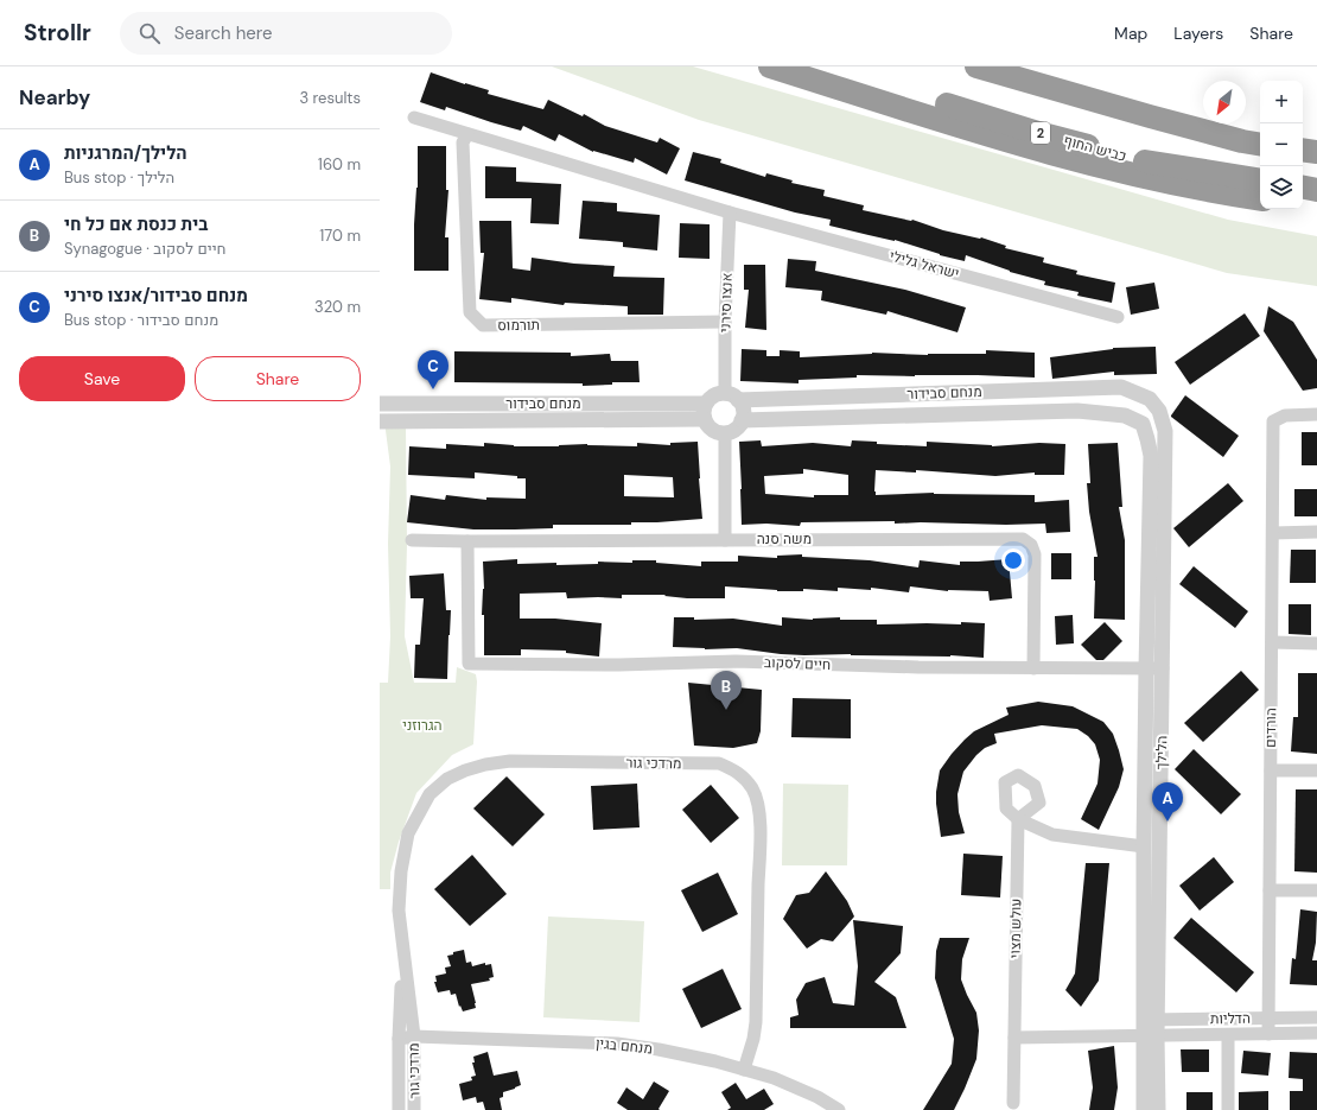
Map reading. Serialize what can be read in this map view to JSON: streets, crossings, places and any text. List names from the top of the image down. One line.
{"streets":{"highway":["2","כביש החוף"],"street":["ישראל גלילי","אנצו סירני","תורמוס","מנחם סבידור","משה סנה","חיים לסקוב","הורדים","הלילך","מרדכי גור","עולש מצוי","הדליות","מנחם בגין"]},"crossings":[["ישראל גלילי","אנצו סירני"],["ישראל גלילי","תורמוס"],["אנצו סירני","תורמוס"],["אנצו סירני","מנחם סבידור"],["מנחם סבידור","הלילך"],["משה סנה","חיים לסקוב"],["חיים לסקוב","הלילך"],["הורדים","הדליות"],["הלילך","עולש מצוי"],["הלילך","הדליות"],["מרדכי גור","מנחם בגין"]],"parks":["הגרוזני"],"north":"bottom left","page":{"header":"Strollr","search":"Search here","nav":["Map","Layers","Share"],"heading":["Nearby","3 results"],"map_buttons":["+","−"],"list":[{"mark":"A","name":"הלילך/המרגניות","note":"Bus stop · הלילך","value":"160 m"},{"mark":"B","name":"בית כנסת אם כל חי","note":"Synagogue · חיים לסקוב","value":"170 m"},{"mark":"C","name":"מנחם סבידור/אנצו סירני","note":"Bus stop · מנחם סבידור","value":"320 m"}],"buttons":["Save","Share"],"pins":["C","B","A"]}}
